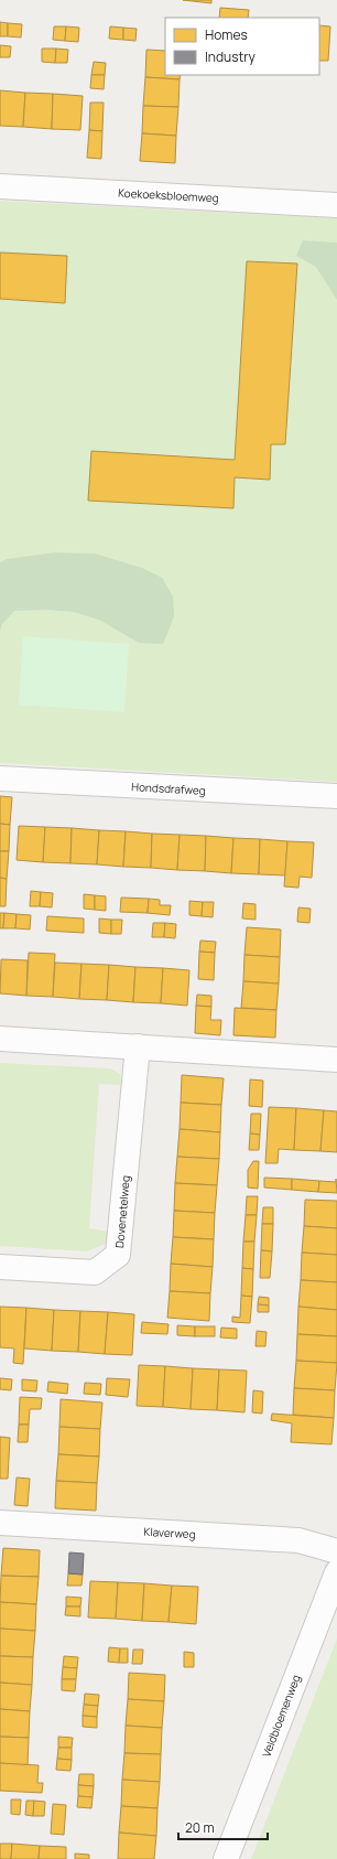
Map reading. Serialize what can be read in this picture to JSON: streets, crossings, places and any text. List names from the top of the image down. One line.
{"streets":{"street":["Koekoeksbloemweg","Hondsdrafweg","Dovenetelweg","Klaverweg","Veldbloemenweg"]},"legend":["Homes","Industry"],"scale_bar":"20 m"}
